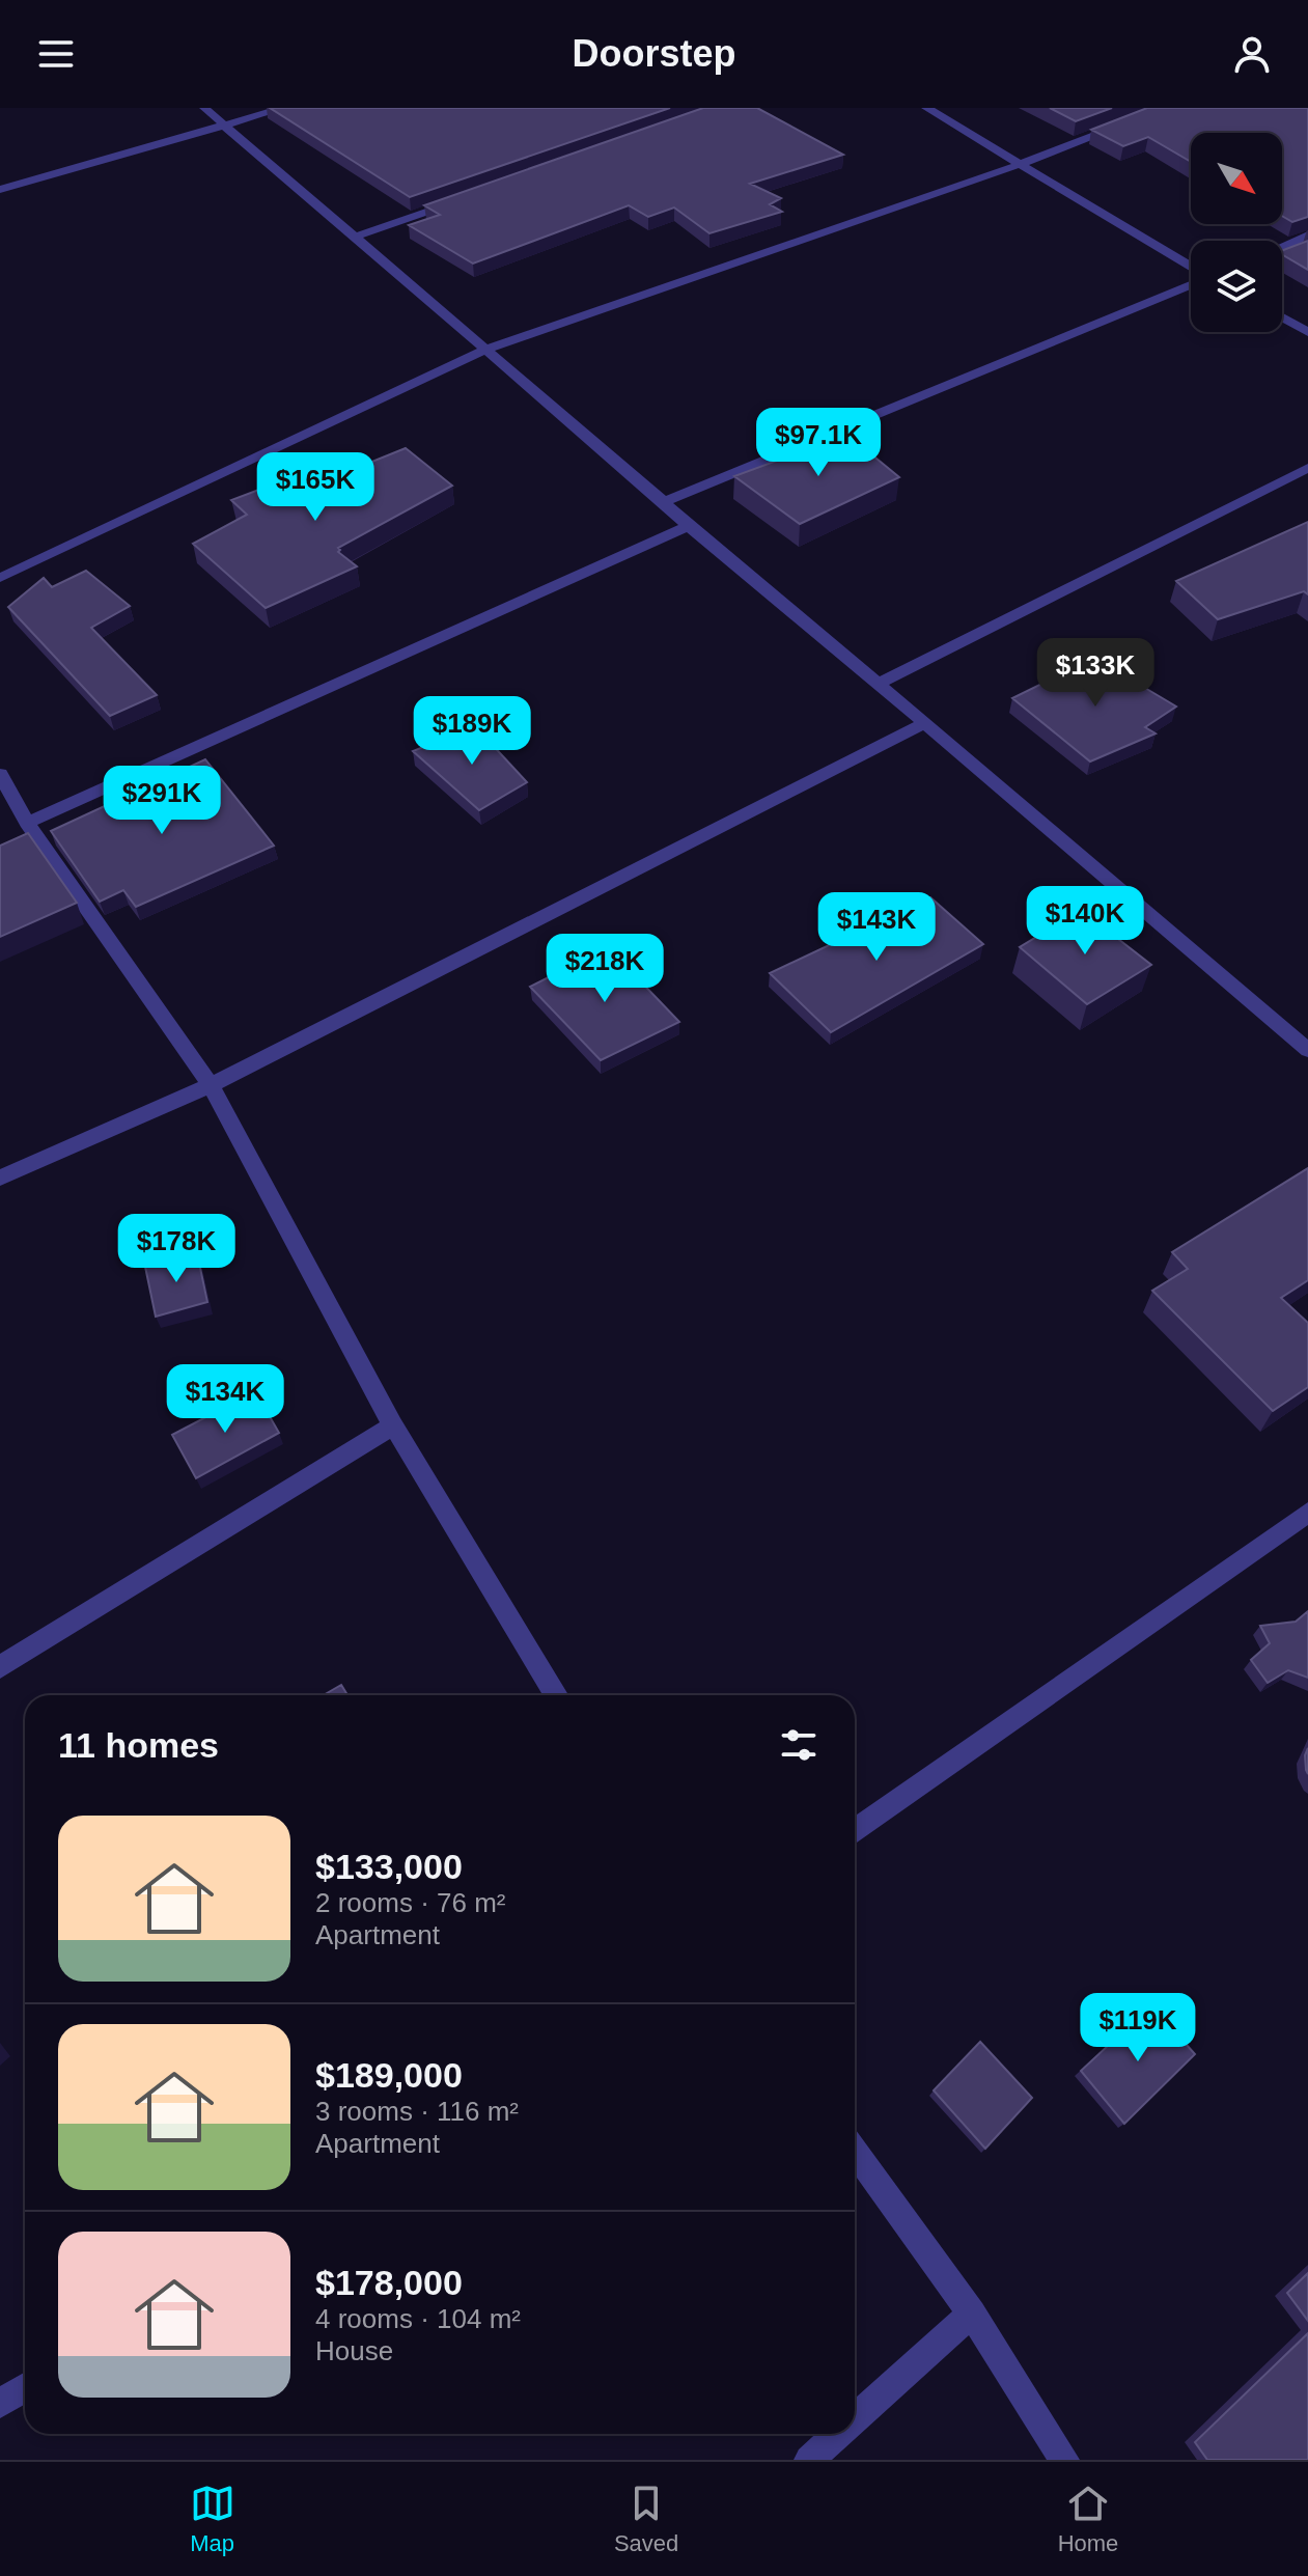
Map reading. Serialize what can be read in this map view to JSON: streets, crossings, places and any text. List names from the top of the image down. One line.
{"north":"bottom right","page":{"header":"Doorstep","price":["$97.1K","$165K","$133K","$189K","$291K","$140K","$143K","$218K","$178K","$134K","$119K"],"heading":"11 homes","list":[{"name":"$133,000","note":"2 rooms · 76 m² · Apartment"},{"name":"$189,000","note":"3 rooms · 116 m² · Apartment"},{"name":"$178,000","note":"4 rooms · 104 m² · House"}],"tabs":["Map","Saved","Home"]}}
